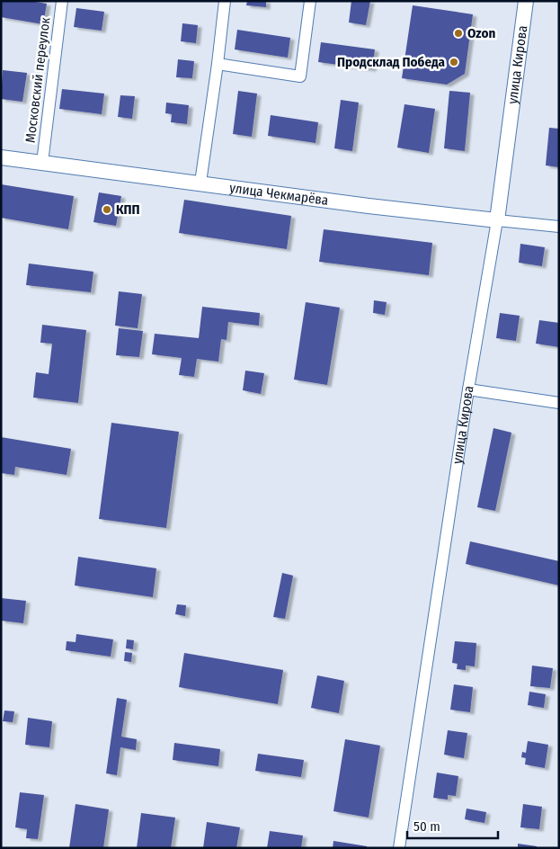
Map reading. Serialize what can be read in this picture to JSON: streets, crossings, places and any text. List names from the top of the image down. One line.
{"streets":{"street":["улица Кирова","Московский переулок","улица Чекмарёва"]},"crossings":[["улица Кирова","улица Чекмарёва"],["Московский переулок","улица Чекмарёва"]],"places":["Ozon","Продсклад Победа","КПП"],"scale_bar":"50 m"}
